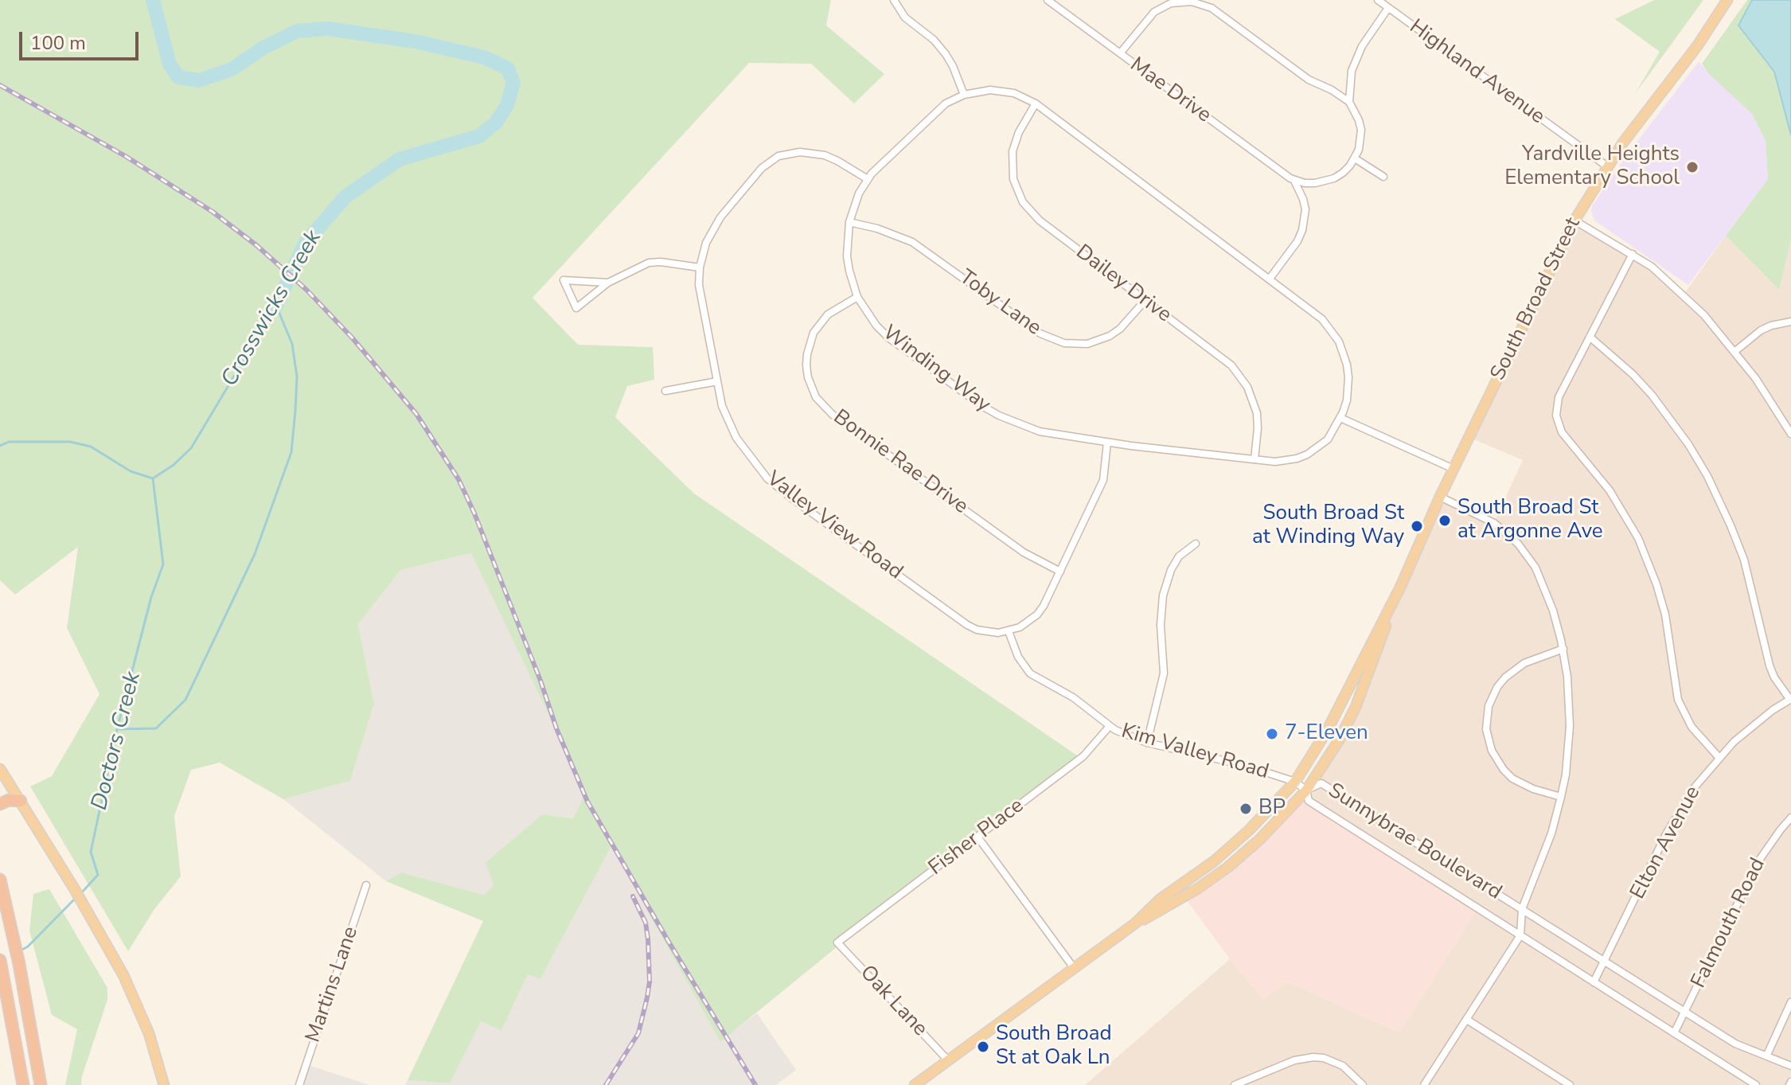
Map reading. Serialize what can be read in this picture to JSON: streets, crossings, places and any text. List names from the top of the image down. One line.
{"streets":{"main road":["South Broad Street"],"street":["Highland Avenue","Mae Drive","Dailey Drive","Toby Lane","Winding Way","Bonnie Rae Drive","Valley View Road","Kim Valley Road","Fisher Place","Sunnybrae Boulevard","Elton Avenue","Falmouth Road","Martins Lane","Oak Lane"]},"crossings":[["Highland Avenue","South Broad Street"],["Dailey Drive","Toby Lane"],["Dailey Drive","Winding Way"],["South Broad Street","Kim Valley Road"],["South Broad Street","Sunnybrae Boulevard"],["South Broad Street","Oak Lane"],["Toby Lane","Winding Way"],["Winding Way","Bonnie Rae Drive"],["Winding Way","Valley View Road"],["Valley View Road","Kim Valley Road"],["Kim Valley Road","Fisher Place"],["Kim Valley Road","Sunnybrae Boulevard"],["Fisher Place","Oak Lane"],["Sunnybrae Boulevard","Elton Avenue"],["Sunnybrae Boulevard","Falmouth Road"]],"water":["Crosswicks Creek","Doctors Creek"],"places":["Yardville Heights Elementary School","South Broad St at Argonne Ave","South Broad St at Winding Way","7-Eleven","BP","South Broad St at Oak Ln"],"scale_bar":"100 m"}
